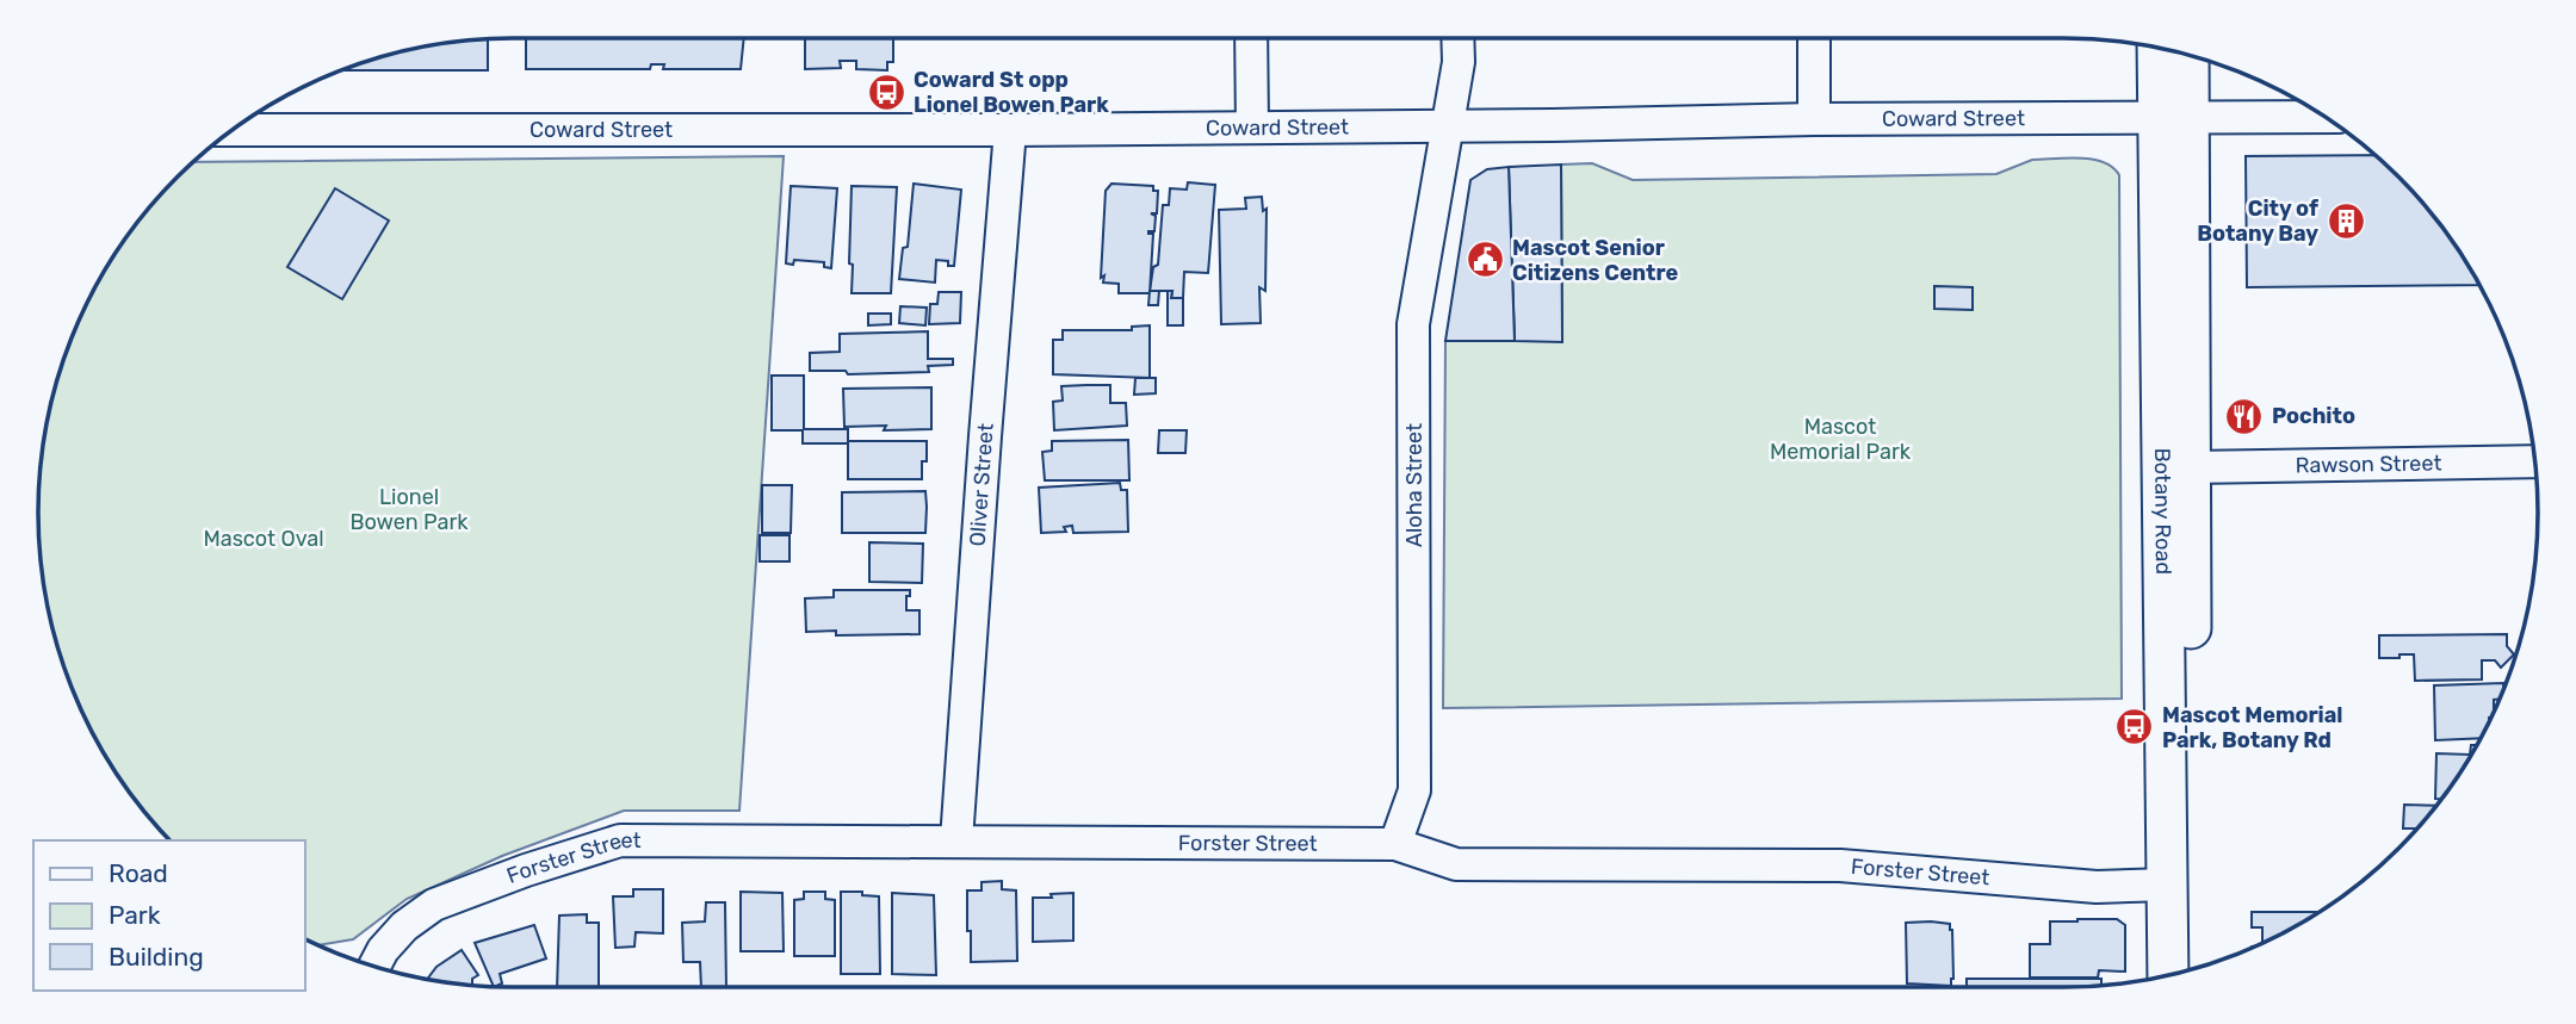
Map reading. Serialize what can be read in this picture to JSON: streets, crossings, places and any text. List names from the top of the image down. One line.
{"streets":{"main road":["Botany Road"],"street":["Coward Street","Rawson Street","Oliver Street","Aloha Street","Forster Street"]},"crossings":[["Coward Street","Oliver Street"],["Coward Street","Aloha Street"],["Coward Street","Botany Road"],["Rawson Street","Botany Road"],["Oliver Street","Forster Street"],["Aloha Street","Forster Street"],["Botany Road","Forster Street"]],"parks":["Mascot Memorial Park","Lionel Bowen Park","Mascot Oval"],"places":{"bus stop":["Coward St opp Lionel Bowen Park","Mascot Memorial Park, Botany Rd"],"building":["City of Botany Bay"],"public building":["Mascot Senior Citizens Centre"],"restaurant":["Pochito"]},"legend":["Road","Park","Building"]}
